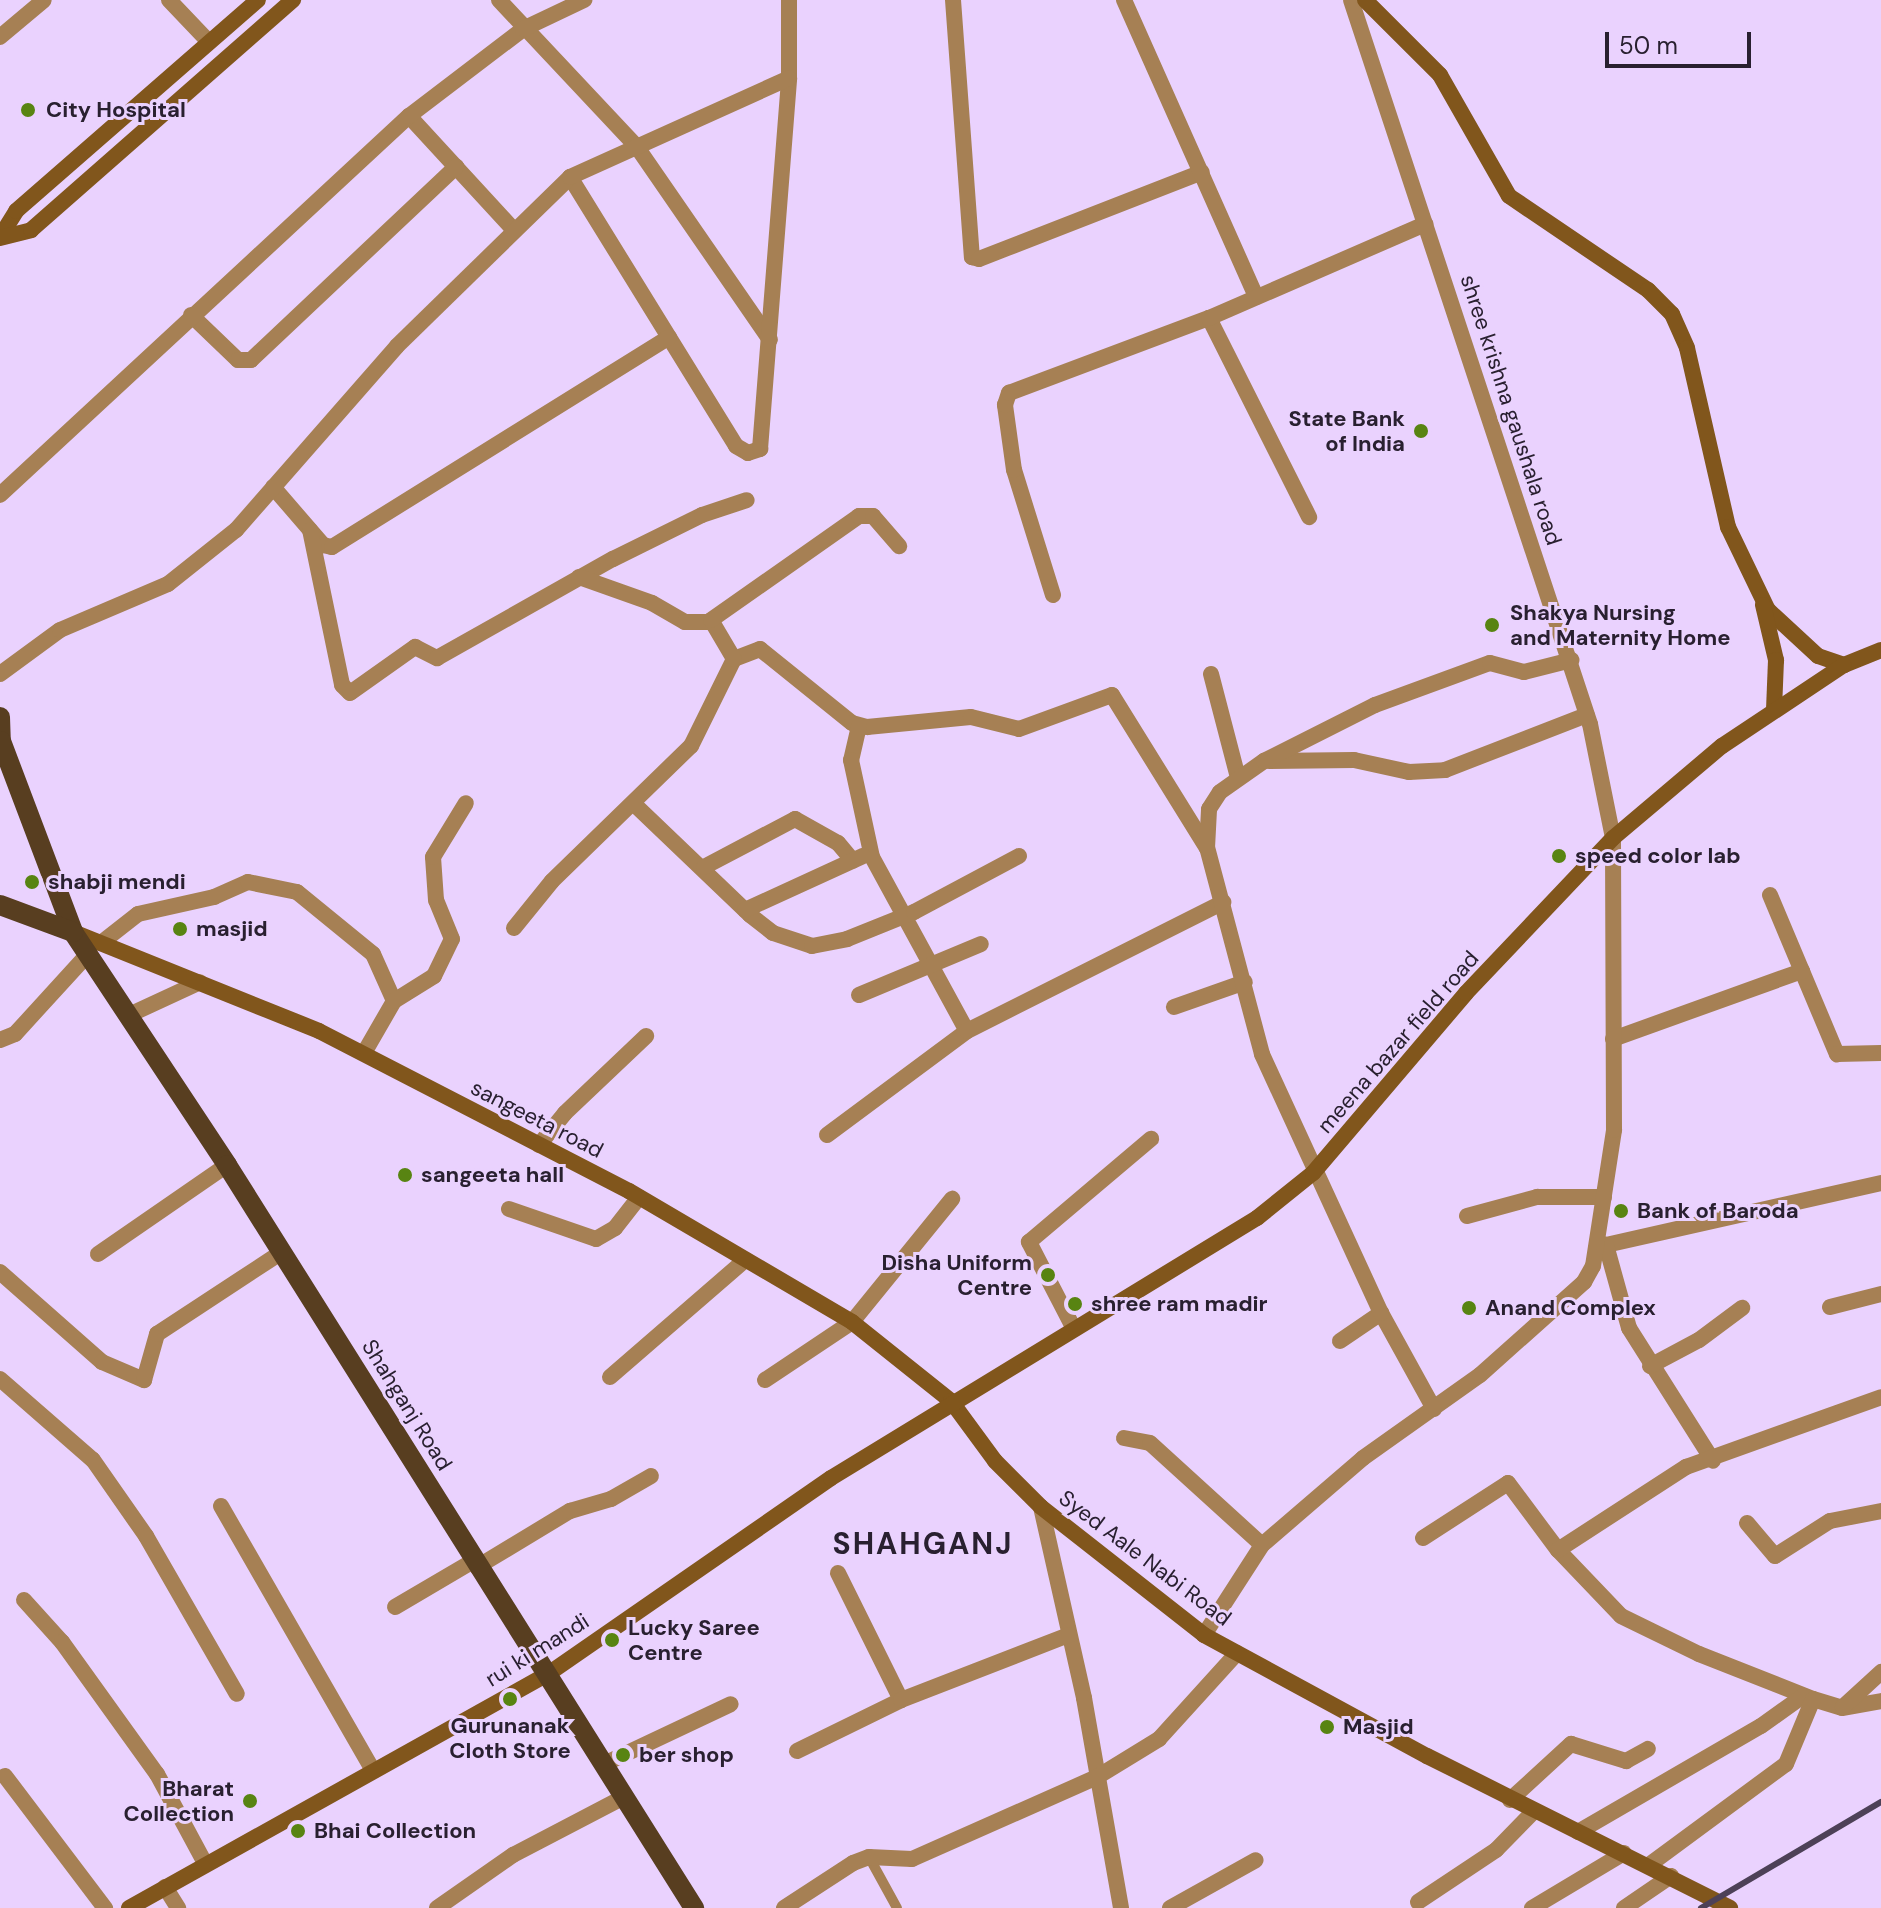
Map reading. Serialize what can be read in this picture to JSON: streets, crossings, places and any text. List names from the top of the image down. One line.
{"streets":{"main road":["meena bazar field road","sangeeta road","Shahganj Road","Syed Aale Nabi Road","rui ki mandi"],"street":["shree krishna gaushala road"]},"crossings":[["shree krishna gaushala road","meena bazar field road"],["shree krishna gaushala road","Syed Aale Nabi Road"],["meena bazar field road","sangeeta road"],["meena bazar field road","Syed Aale Nabi Road"],["meena bazar field road","rui ki mandi"],["sangeeta road","Shahganj Road"],["sangeeta road","Syed Aale Nabi Road"],["sangeeta road","rui ki mandi"],["Shahganj Road","rui ki mandi"],["Syed Aale Nabi Road","rui ki mandi"]],"districts":["SHAHGANJ"],"places":["City Hospital","State Bank of India","Shakya Nursing and Maternity Home","speed color lab","shabji mendi","masjid","sangeeta hall","Bank of Baroda","Disha Uniform Centre","shree ram madir","Anand Complex","Lucky Saree Centre","Gurunanak Cloth Store","Masjid","ber shop","Bharat Collection","Bhai Collection"],"scale_bar":"50 m"}
